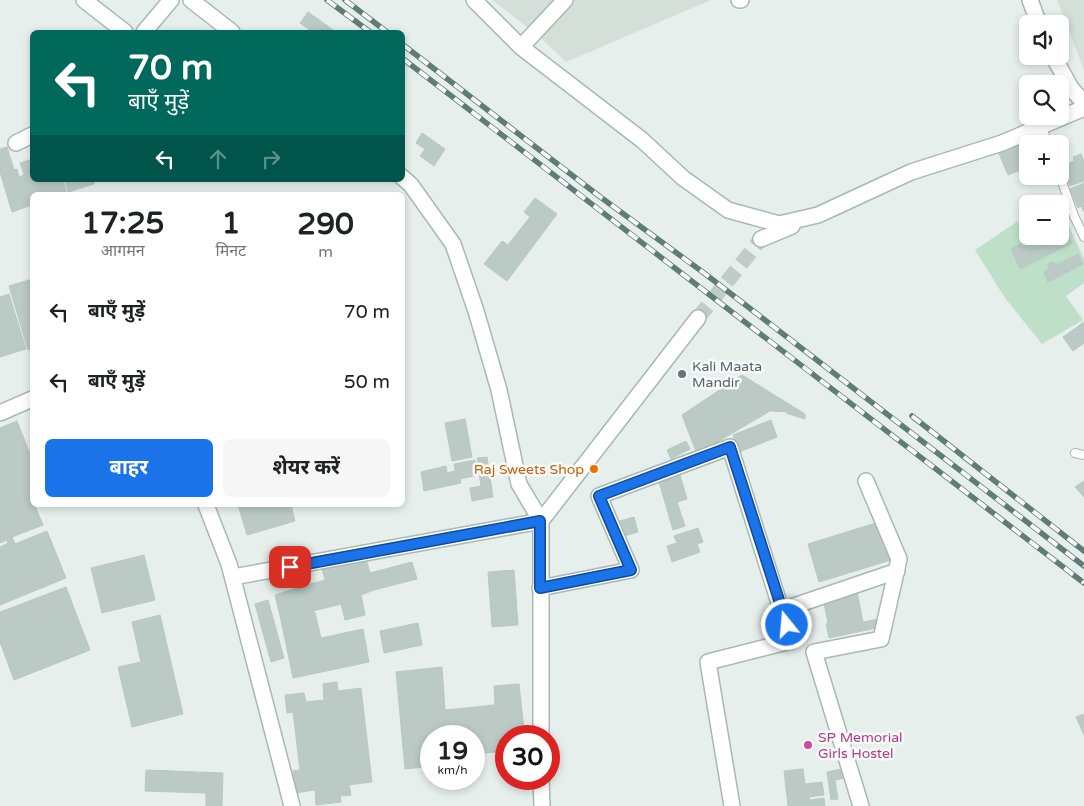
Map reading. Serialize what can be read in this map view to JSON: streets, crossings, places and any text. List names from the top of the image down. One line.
{"places":["Kali Maata Mandir","Raj Sweets Shop","SP Memorial Girls Hostel"],"page":{"map_buttons":["+","−"],"turn":["70 m","बाएँ मुड़ें"],"eta":["17:25","आगमन","1","मिनट","290","m"],"list":[{"name":"बाएँ मुड़ें","value":"70 m"},{"name":"बाएँ मुड़ें","value":"50 m"}],"buttons":["बाहर","शेयर करें"],"speed":"19 km/h","limit":"30"}}
